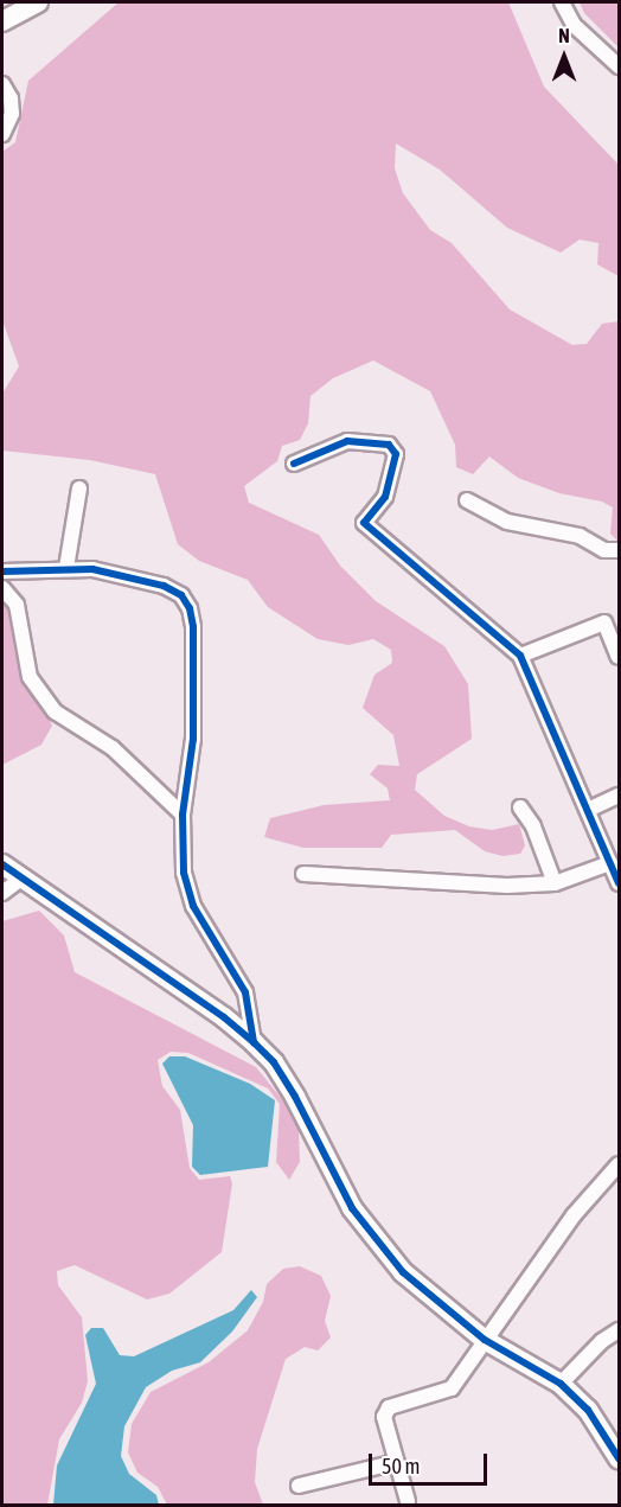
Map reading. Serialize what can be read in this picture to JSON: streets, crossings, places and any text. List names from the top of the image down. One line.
{"scale_bar":"50 m","north":"top"}
